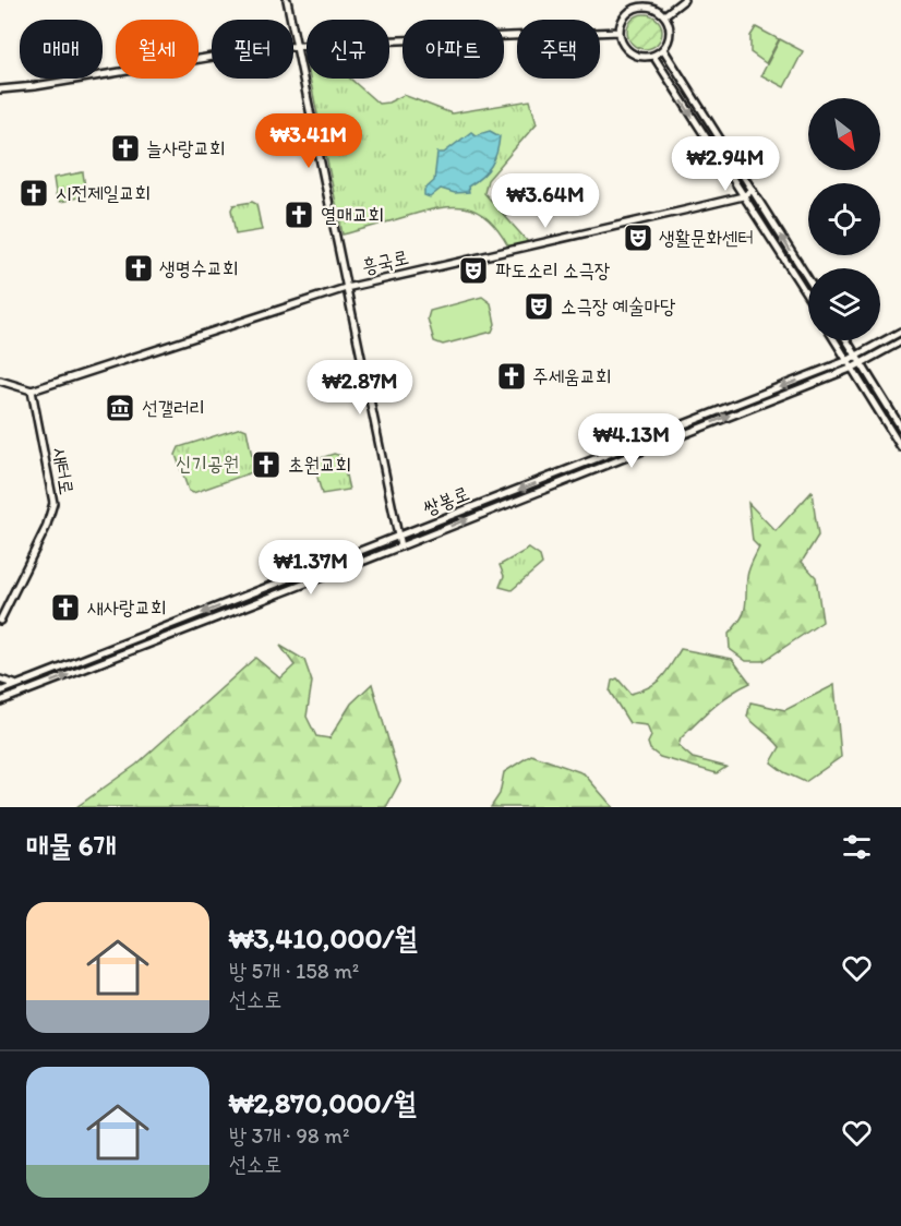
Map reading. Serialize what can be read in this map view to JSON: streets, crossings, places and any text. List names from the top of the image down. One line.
{"streets":{"street":["흥국로","새터로","쌍봉로"]},"crossings":[["흥국로","새터로"]],"parks":["신기공원"],"places":{"church":["늘사랑교회","시전제일교회","열매교회","생명수교회","주세움교회","초원교회","새사랑교회"],"theatre":["생활문화센터","파도소리 소극장","소극장 예술마당"],"museum":["선갤러리"]},"north":"bottom right","page":{"chip":["매매","월세","필터","신규","아파트","주택"],"price":["₩3.41M","₩2.94M","₩3.64M","₩2.87M","₩4.13M","₩1.37M"],"heading":"매물 6개","list":[{"name":"₩3,410,000/월","note":"방 5개 · 158 m² · 선소로"},{"name":"₩2,870,000/월","note":"방 3개 · 98 m² · 선소로"}]}}
